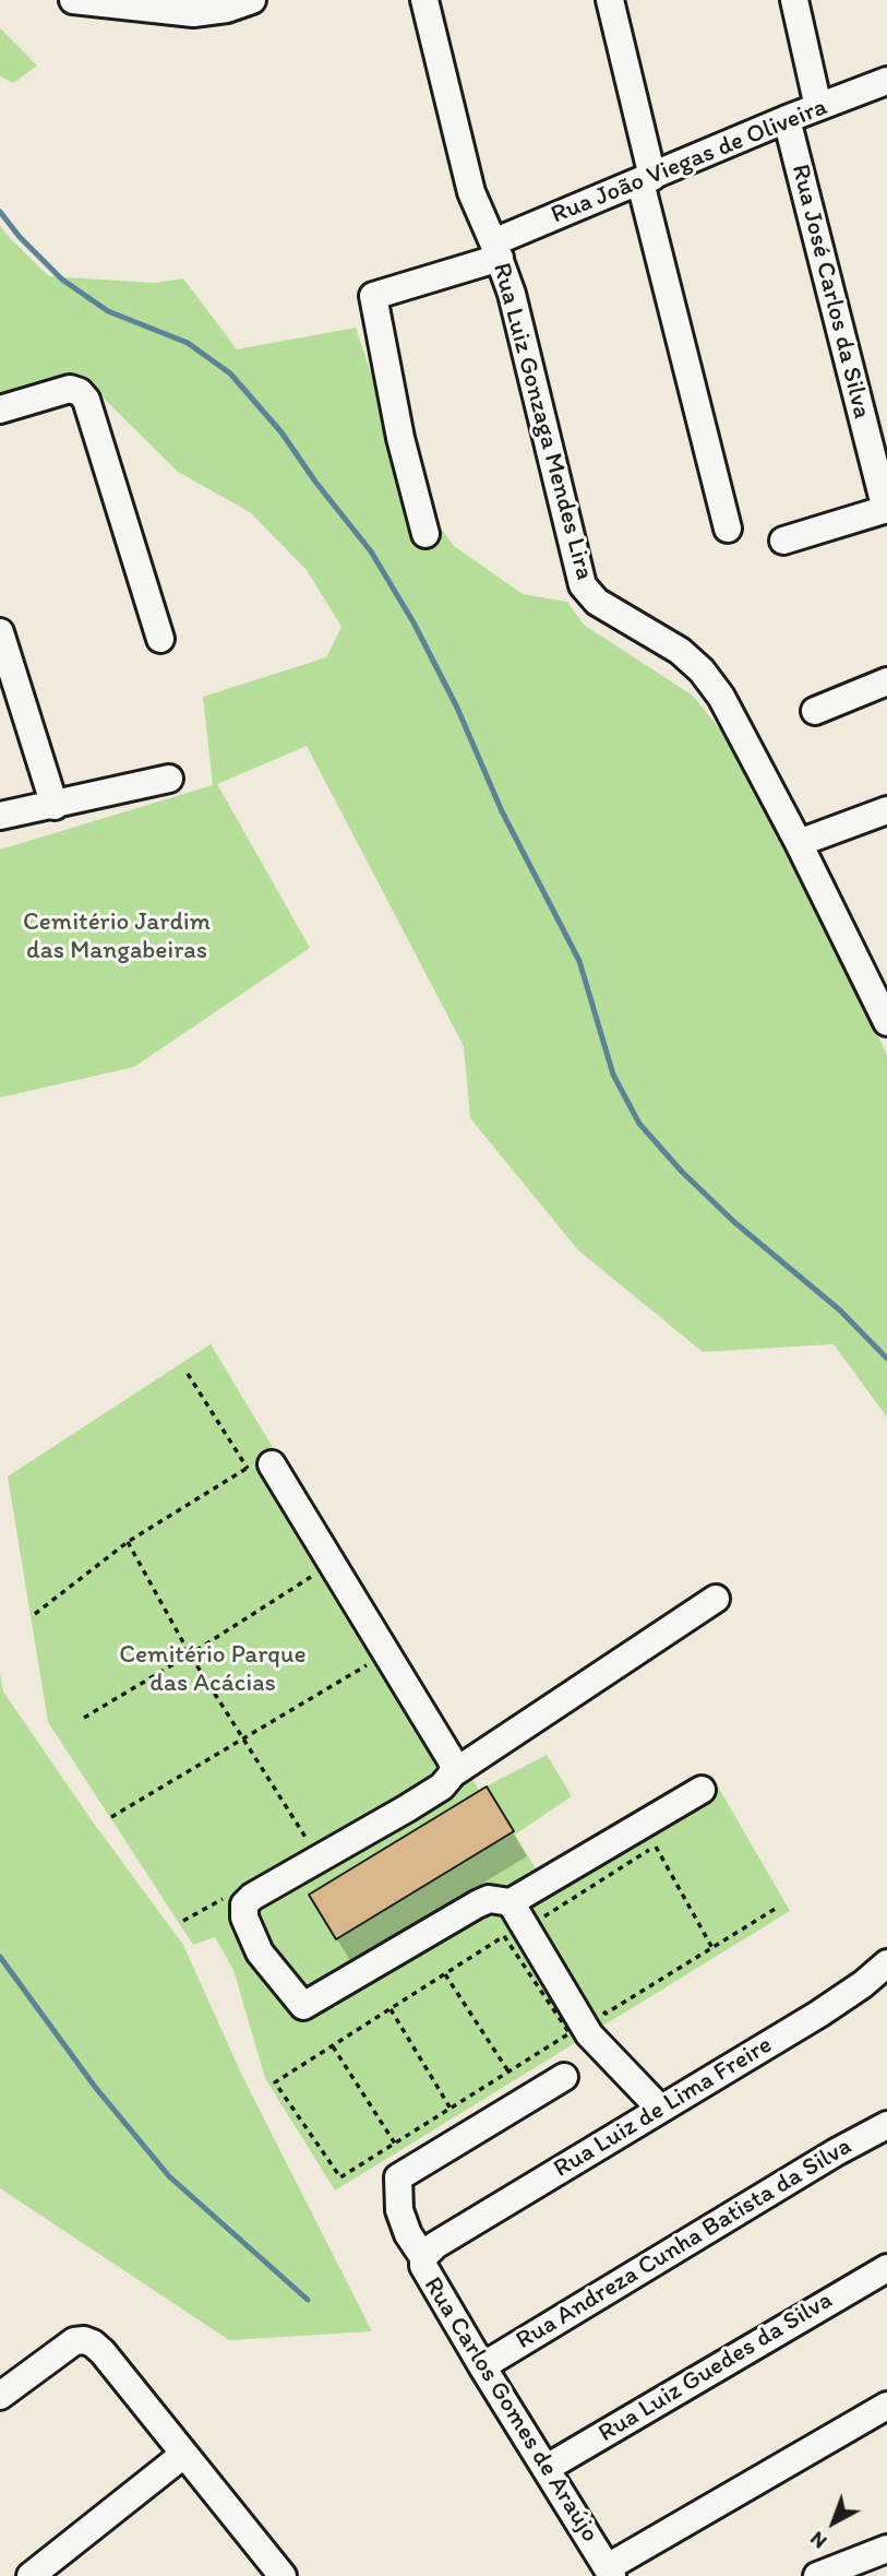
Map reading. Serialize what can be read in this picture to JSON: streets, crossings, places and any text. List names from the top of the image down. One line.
{"streets":{"street":["Rua João Viegas de Oliveira","Rua José Carlos da Silva","Rua Luiz Gonzaga Mendes Lira","Rua Luiz de Lima Freire","Rua Andreza Cunha Batista da Silva","Rua Luiz Guedes da Silva","Rua Carlos Gomes de Araújo"]},"crossings":[["Rua João Viegas de Oliveira","Rua José Carlos da Silva"],["Rua João Viegas de Oliveira","Rua Luiz Gonzaga Mendes Lira"],["Rua Luiz de Lima Freire","Rua Carlos Gomes de Araújo"],["Rua Andreza Cunha Batista da Silva","Rua Carlos Gomes de Araújo"],["Rua Luiz Guedes da Silva","Rua Carlos Gomes de Araújo"]],"parks":["Cemitério Jardim das Mangabeiras","Cemitério Parque das Acácias"],"north":"bottom left"}
